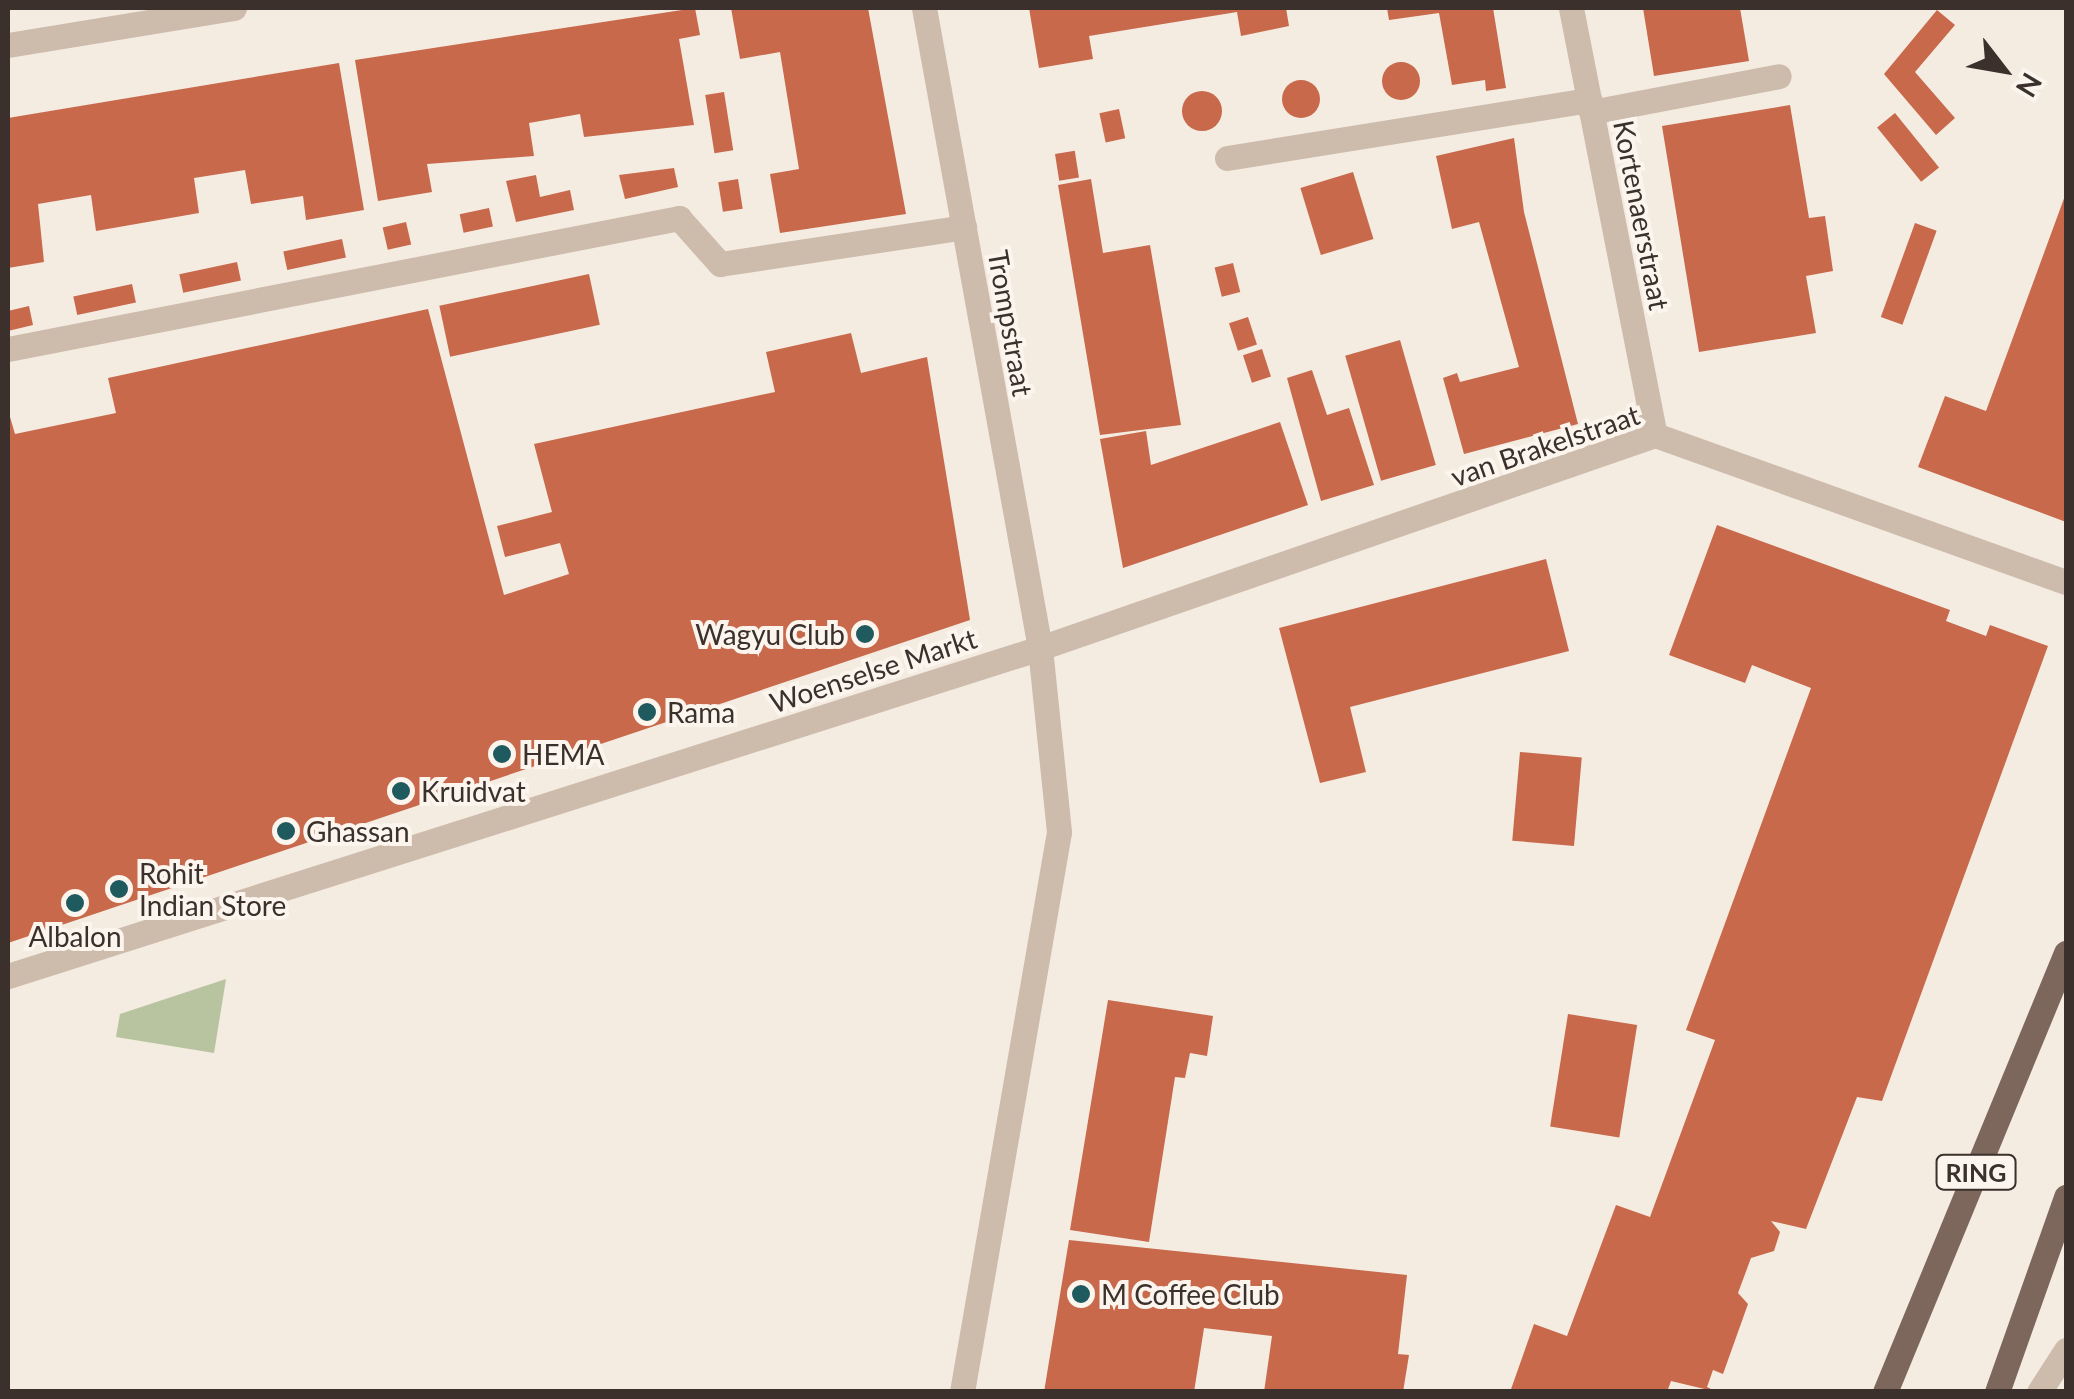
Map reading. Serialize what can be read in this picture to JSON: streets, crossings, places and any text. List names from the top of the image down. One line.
{"streets":{"main road":["RING"],"street":["Kortenaerstraat","Trompstraat","van Brakelstraat","Woenselse Markt"]},"crossings":[["Kortenaerstraat","van Brakelstraat"],["Trompstraat","van Brakelstraat"],["Trompstraat","Woenselse Markt"],["van Brakelstraat","Woenselse Markt"]],"places":["Wagyu Club","Rama","HEMA","Kruidvat","Ghassan","Rohit Indian Store","Albalon","M Coffee Club"],"north":"bottom right"}
